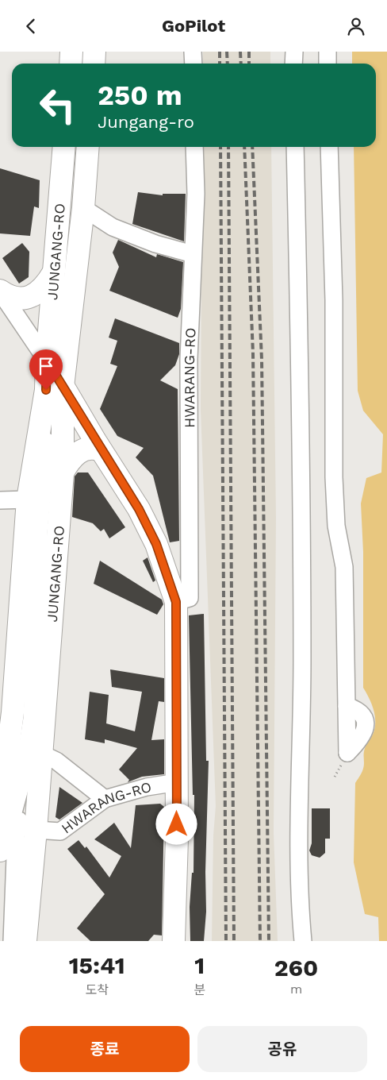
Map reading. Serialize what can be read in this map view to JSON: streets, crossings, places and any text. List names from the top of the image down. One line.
{"streets":{"main road":["JUNGANG-RO"],"street":["HWARANG-RO"]},"crossings":[["JUNGANG-RO","HWARANG-RO"]],"page":{"header":"GoPilot","turn":["250 m","Jungang-ro"],"eta":["15:41","도착","1","분","260","m"],"buttons":["종료","공유"]}}
